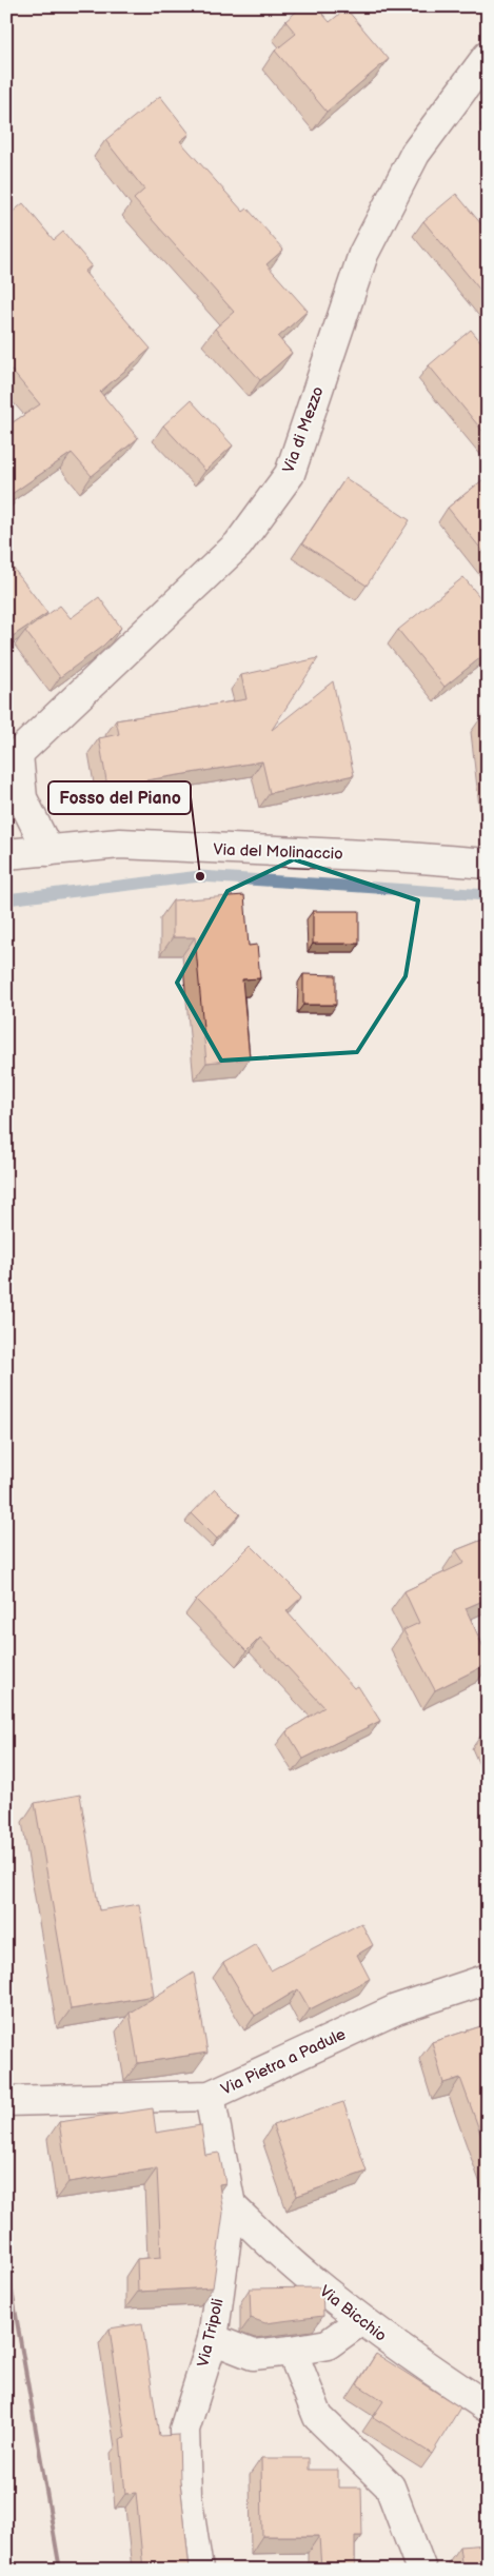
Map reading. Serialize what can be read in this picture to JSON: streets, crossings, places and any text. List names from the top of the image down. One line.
{"streets":{"street":["Via di Mezzo","Via del Molinaccio","Via Pietra a Padule","Via Bicchio","Via Tripoli"]},"crossings":[["Via Pietra a Padule","Via Tripoli"],["Via Bicchio","Via Tripoli"]],"places":["Fosso del Piano"]}
